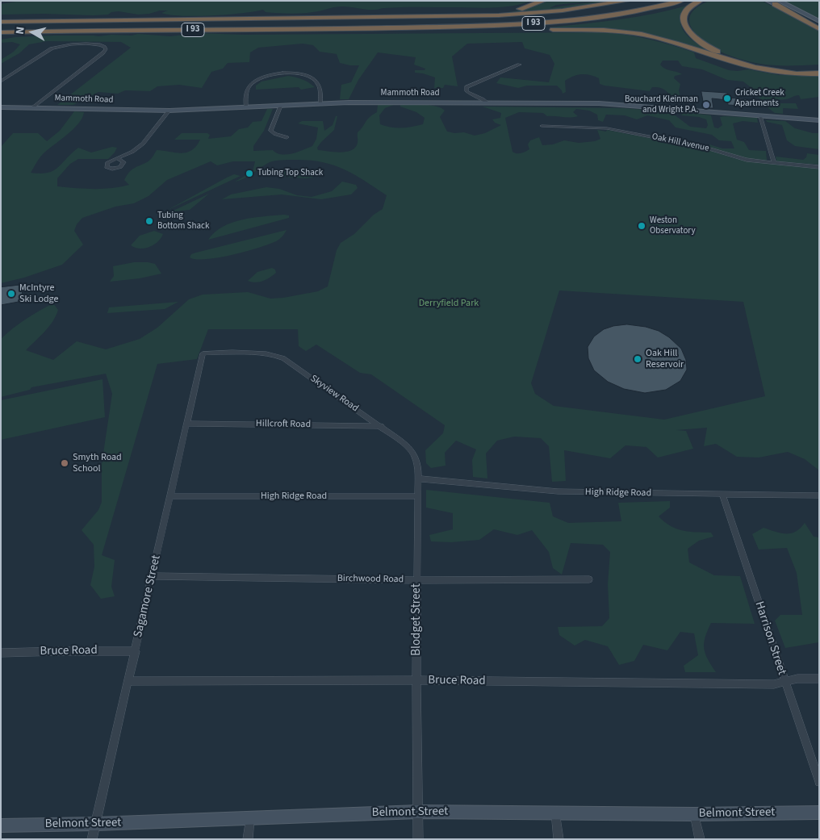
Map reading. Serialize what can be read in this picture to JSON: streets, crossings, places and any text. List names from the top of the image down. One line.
{"streets":{"highway":["I 93"],"main road":["Mammoth Road","Belmont Street"],"street":["Oak Hill Avenue","Skyview Road","Hillcroft Road","High Ridge Road","Birchwood Road","Sagamore Street","Blodget Street","Harrison Street","Bruce Road"]},"crossings":[["Skyview Road","Hillcroft Road"],["Skyview Road","High Ridge Road"],["Skyview Road","Sagamore Street"],["Skyview Road","Blodget Street"],["Hillcroft Road","Sagamore Street"],["High Ridge Road","Sagamore Street"],["High Ridge Road","Blodget Street"],["High Ridge Road","Harrison Street"],["Birchwood Road","Sagamore Street"],["Birchwood Road","Blodget Street"],["Sagamore Street","Bruce Road"],["Sagamore Street","Belmont Street"],["Blodget Street","Bruce Road"],["Blodget Street","Belmont Street"],["Harrison Street","Bruce Road"]],"parks":["Derryfield Park"],"places":["Cricket Creek Apartments","Bouchard Kleinman and Wright P.A.","Tubing Top Shack","Tubing Bottom Shack","Weston Observatory","McIntyre Ski Lodge","Oak Hill Reservoir","Smyth Road School"],"north":"left"}
